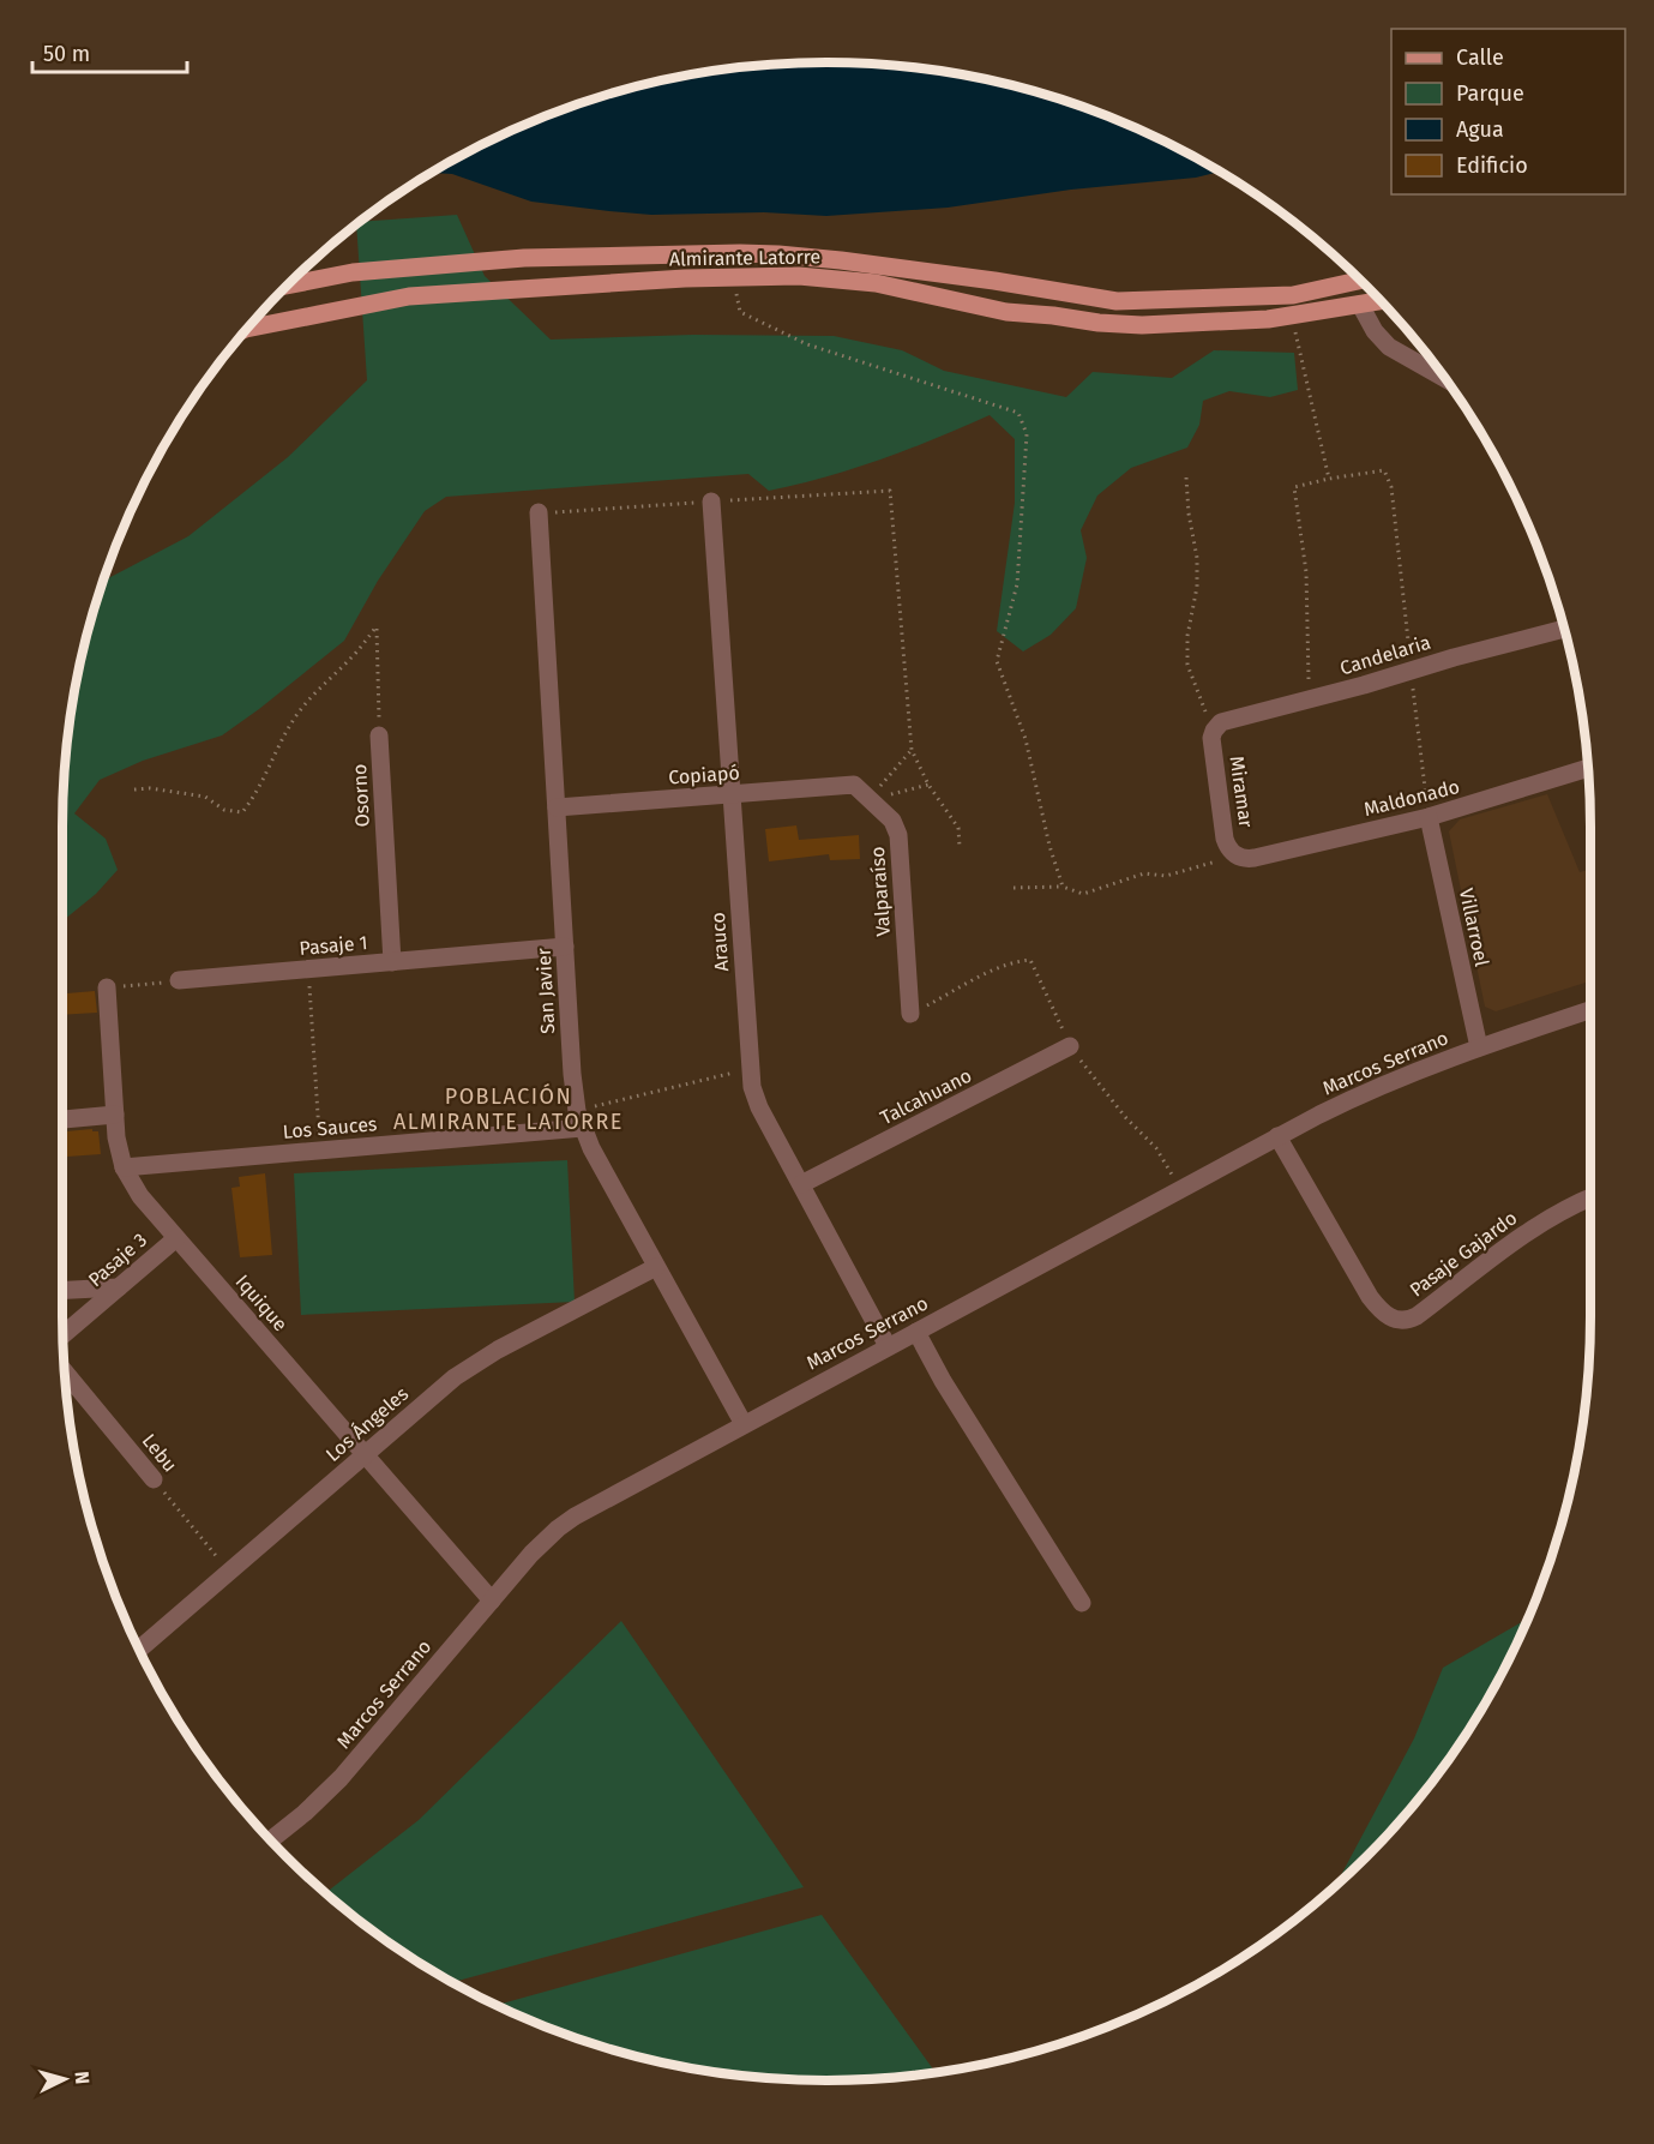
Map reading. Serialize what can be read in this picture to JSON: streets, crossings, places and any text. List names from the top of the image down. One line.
{"streets":{"main road":["Almirante Latorre"],"street":["Candelaria","Copiapó","Miramar","Osorno","Maldonado","Valparaíso","Villarroel","Arauco","Pasaje 1","San Javier","Marcos Serrano","Talcahuano","Los Sauces","Pasaje Gajardo","Pasaje 3","Iquique","Los Ángeles","Lebu"]},"crossings":[["Candelaria","Miramar"],["Copiapó","Valparaíso"],["Copiapó","Arauco"],["Copiapó","San Javier"],["Miramar","Maldonado"],["Osorno","Pasaje 1"],["Maldonado","Villarroel"],["Villarroel","Marcos Serrano"],["Arauco","Marcos Serrano"],["Arauco","Talcahuano"],["Pasaje 1","San Javier"],["San Javier","Marcos Serrano"],["San Javier","Los Sauces"],["San Javier","Los Ángeles"],["Marcos Serrano","Pasaje Gajardo"],["Marcos Serrano","Iquique"],["Los Sauces","Iquique"],["Pasaje 3","Iquique"],["Iquique","Los Ángeles"],["Los Ángeles","Lebu"]],"districts":["POBLACIÓN ALMIRANTE LATORRE"],"legend":["Calle","Parque","Agua","Edificio"],"scale_bar":"50 m","north":"right"}
